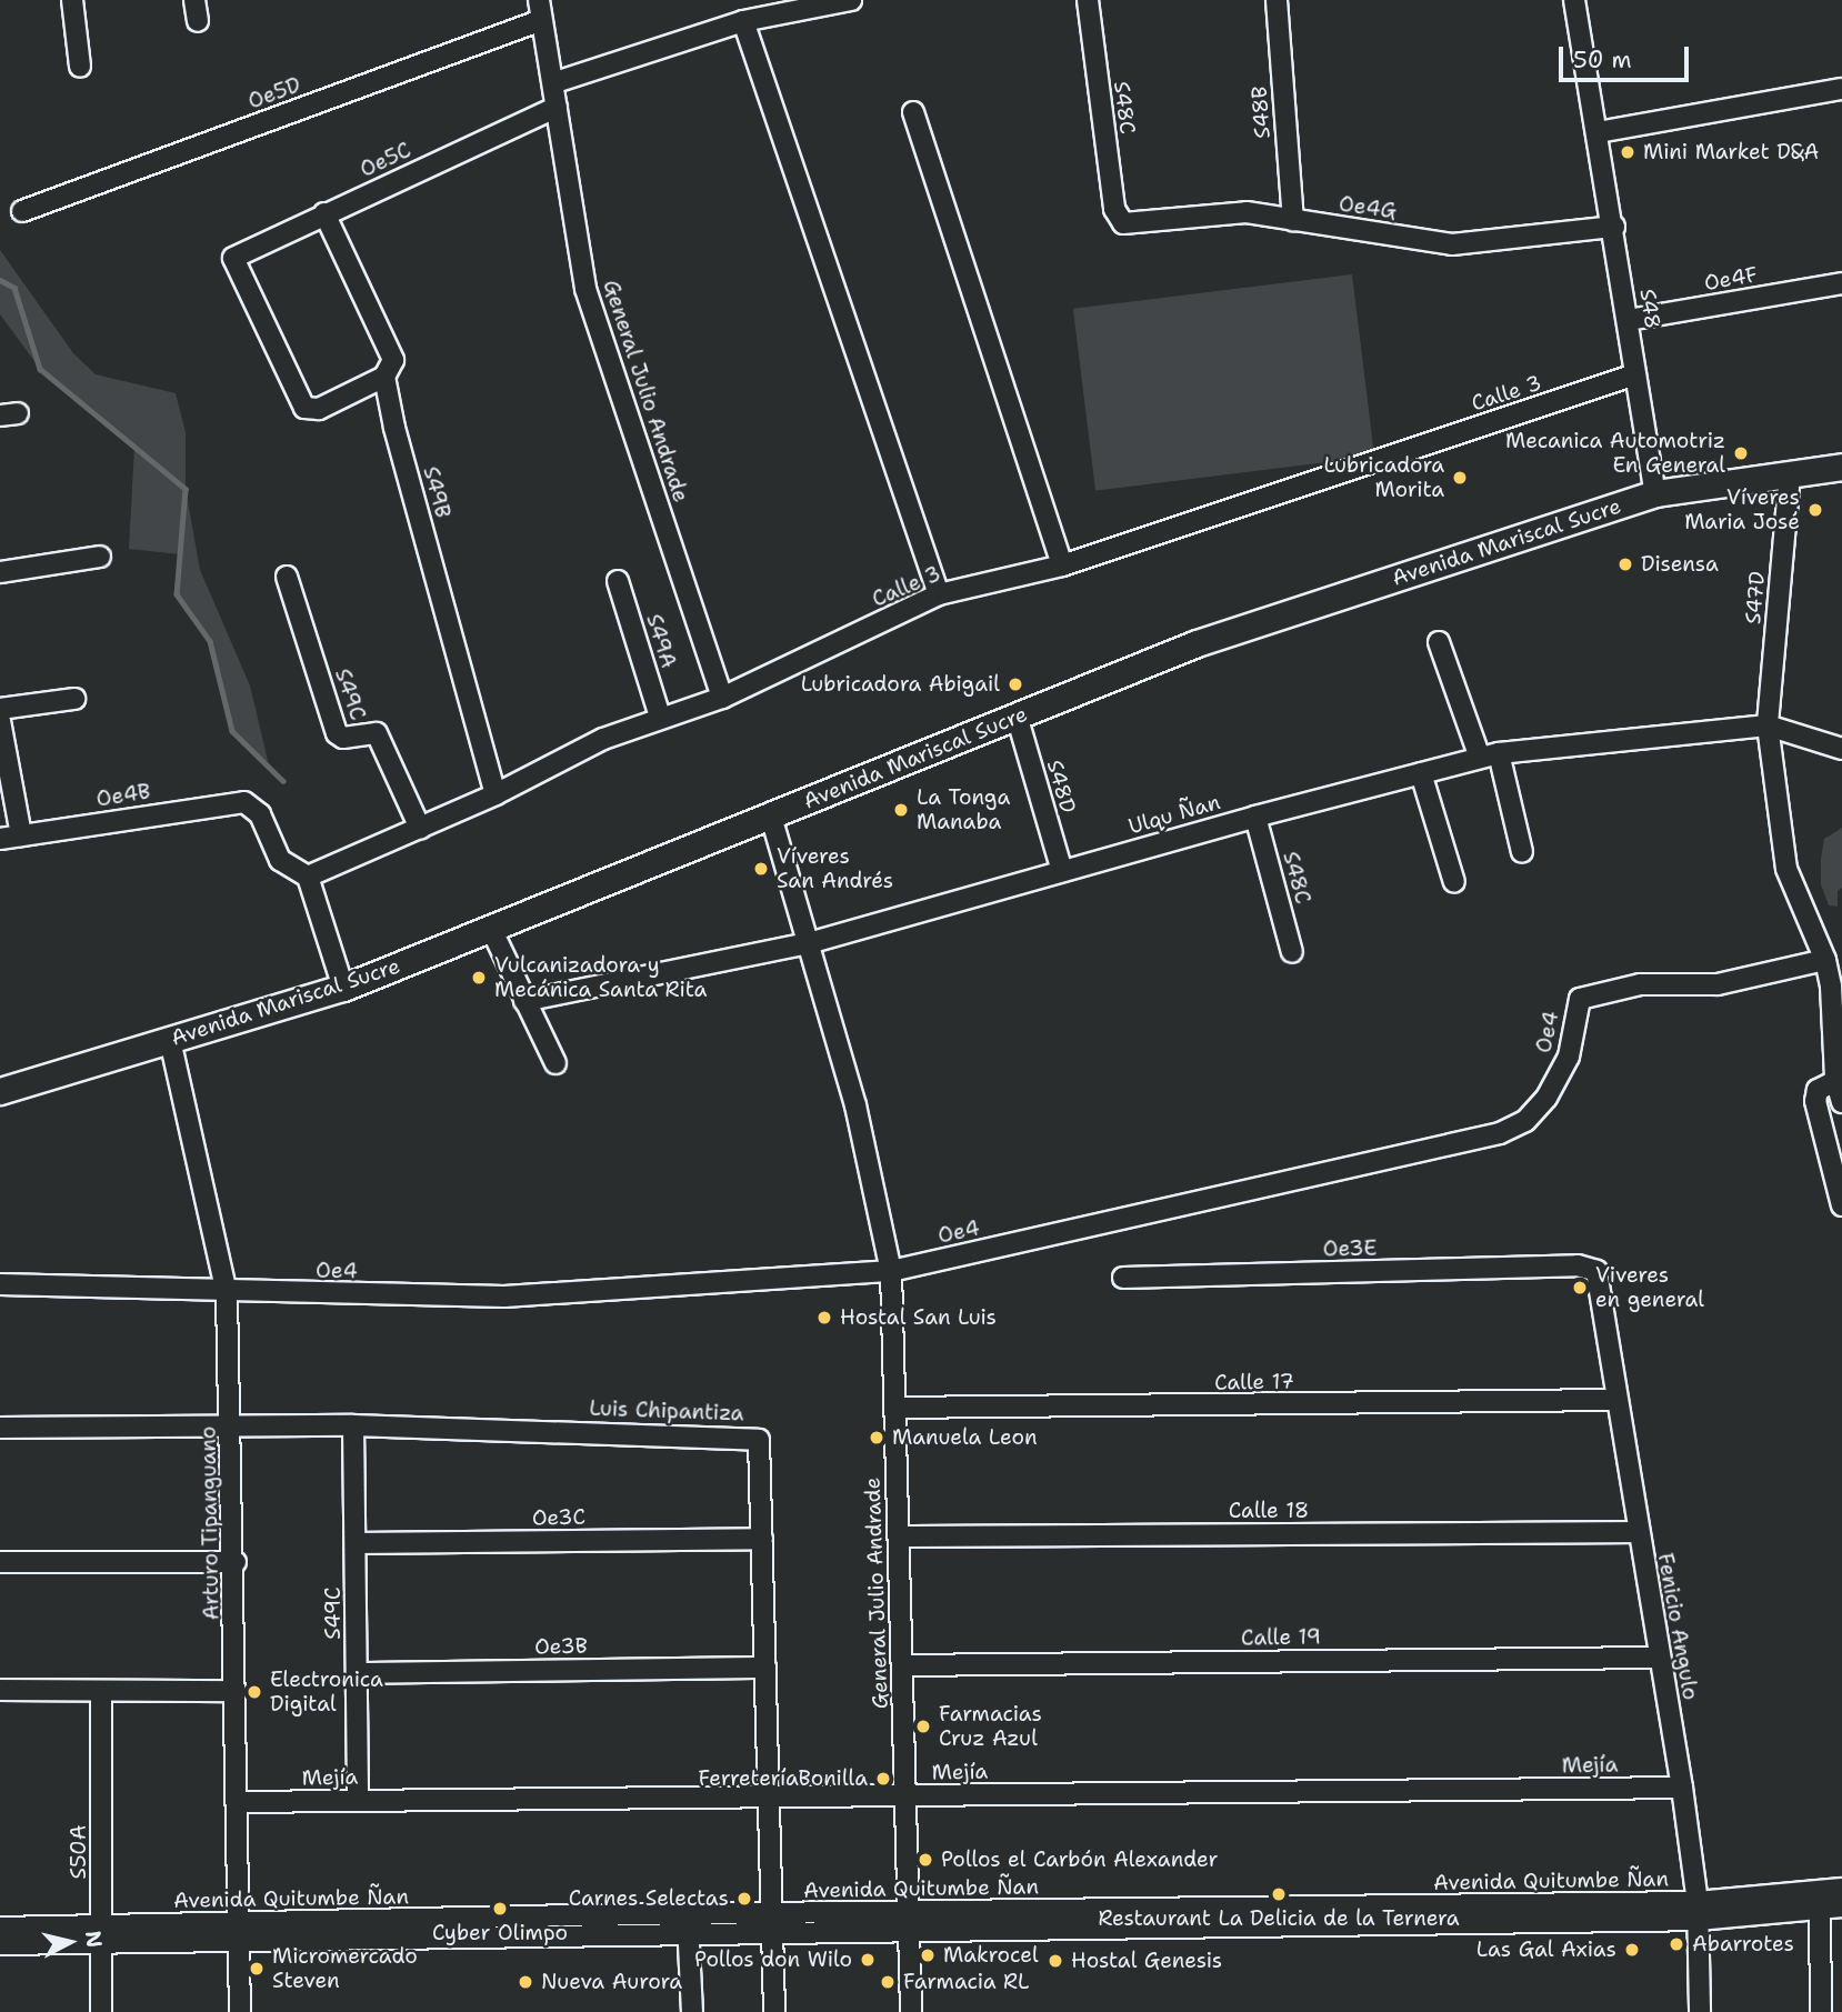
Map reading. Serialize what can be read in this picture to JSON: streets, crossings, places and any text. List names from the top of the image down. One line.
{"streets":{"main road":["Avenida Mariscal Sucre"],"street":["Oe5D","S48C","S48B","Oe5C","Oe4G","Oe4F","S48","General Julio Andrade","Calle 3","S49B","S47D","S49A","S49C","S48D","Oe4B","Ulqu Ñan","Oe4","Oe3E","Calle 17","Luis Chipantiza","Calle 18","Oe3C","Arturo Tipanguano","Fenicio Angulo","Calle 19","Oe3B","Mejía","S50A","Avenida Quitumbe Ñan"]},"crossings":[["Oe5D","General Julio Andrade"],["S48C","Oe4G"],["S48C","Ulqu Ñan"],["S48B","Oe4G"],["Oe5C","General Julio Andrade"],["Oe5C","S49B"],["Oe4G","S48"],["Oe4F","S48"],["S48","Calle 3"],["S48","Avenida Mariscal Sucre"],["General Julio Andrade","Calle 3"],["General Julio Andrade","Avenida Mariscal Sucre"],["General Julio Andrade","Ulqu Ñan"],["General Julio Andrade","Oe4"],["General Julio Andrade","Calle 17"],["General Julio Andrade","Calle 18"],["General Julio Andrade","Calle 19"],["General Julio Andrade","Mejía"],["General Julio Andrade","Avenida Quitumbe Ñan"],["Calle 3","S49B"],["Calle 3","S49A"],["Calle 3","S49C"],["Calle 3","Oe4B"],["Avenida Mariscal Sucre","S47D"],["Avenida Mariscal Sucre","S48D"],["Avenida Mariscal Sucre","Arturo Tipanguano"],["S47D","Ulqu Ñan"],["S47D","Oe4"],["S49C","Luis Chipantiza"],["S49C","Oe3C"],["S49C","Oe3B"],["S49C","Mejía"],["S48D","Ulqu Ñan"],["Oe4","Arturo Tipanguano"],["Oe3E","Fenicio Angulo"],["Calle 17","Fenicio Angulo"],["Luis Chipantiza","Oe3C"],["Luis Chipantiza","Arturo Tipanguano"],["Luis Chipantiza","Oe3B"],["Luis Chipantiza","Mejía"],["Luis Chipantiza","Avenida Quitumbe Ñan"],["Calle 18","Fenicio Angulo"],["Arturo Tipanguano","Mejía"],["Arturo Tipanguano","Avenida Quitumbe Ñan"],["Fenicio Angulo","Calle 19"],["Fenicio Angulo","Mejía"],["Fenicio Angulo","Avenida Quitumbe Ñan"],["S50A","Avenida Quitumbe Ñan"]],"places":["Mini Market D&A","Mecanica Automotriz En General","Lubricadora Morita","Víveres Maria José","Disensa","Lubricadora Abigail","La Tonga Manaba","Víveres San Andrés","Vulcanizadora y Mecánica Santa Rita","Viveres en general","Hostal San Luis","Manuela Leon","Electronica Digital","Farmacias Cruz Azul","FerreteríaBonilla","Pollos el Carbón Alexander","Restaurant La Delicia de la Ternera","Carnes Selectas","Cyber Olimpo","Abarrotes","Las Gal Axias","Makrocel","Pollos don Wilo","Hostal Genesis","Micromercado Steven","Nueva Aurora","Farmacia RL"],"scale_bar":"50 m","north":"right"}
